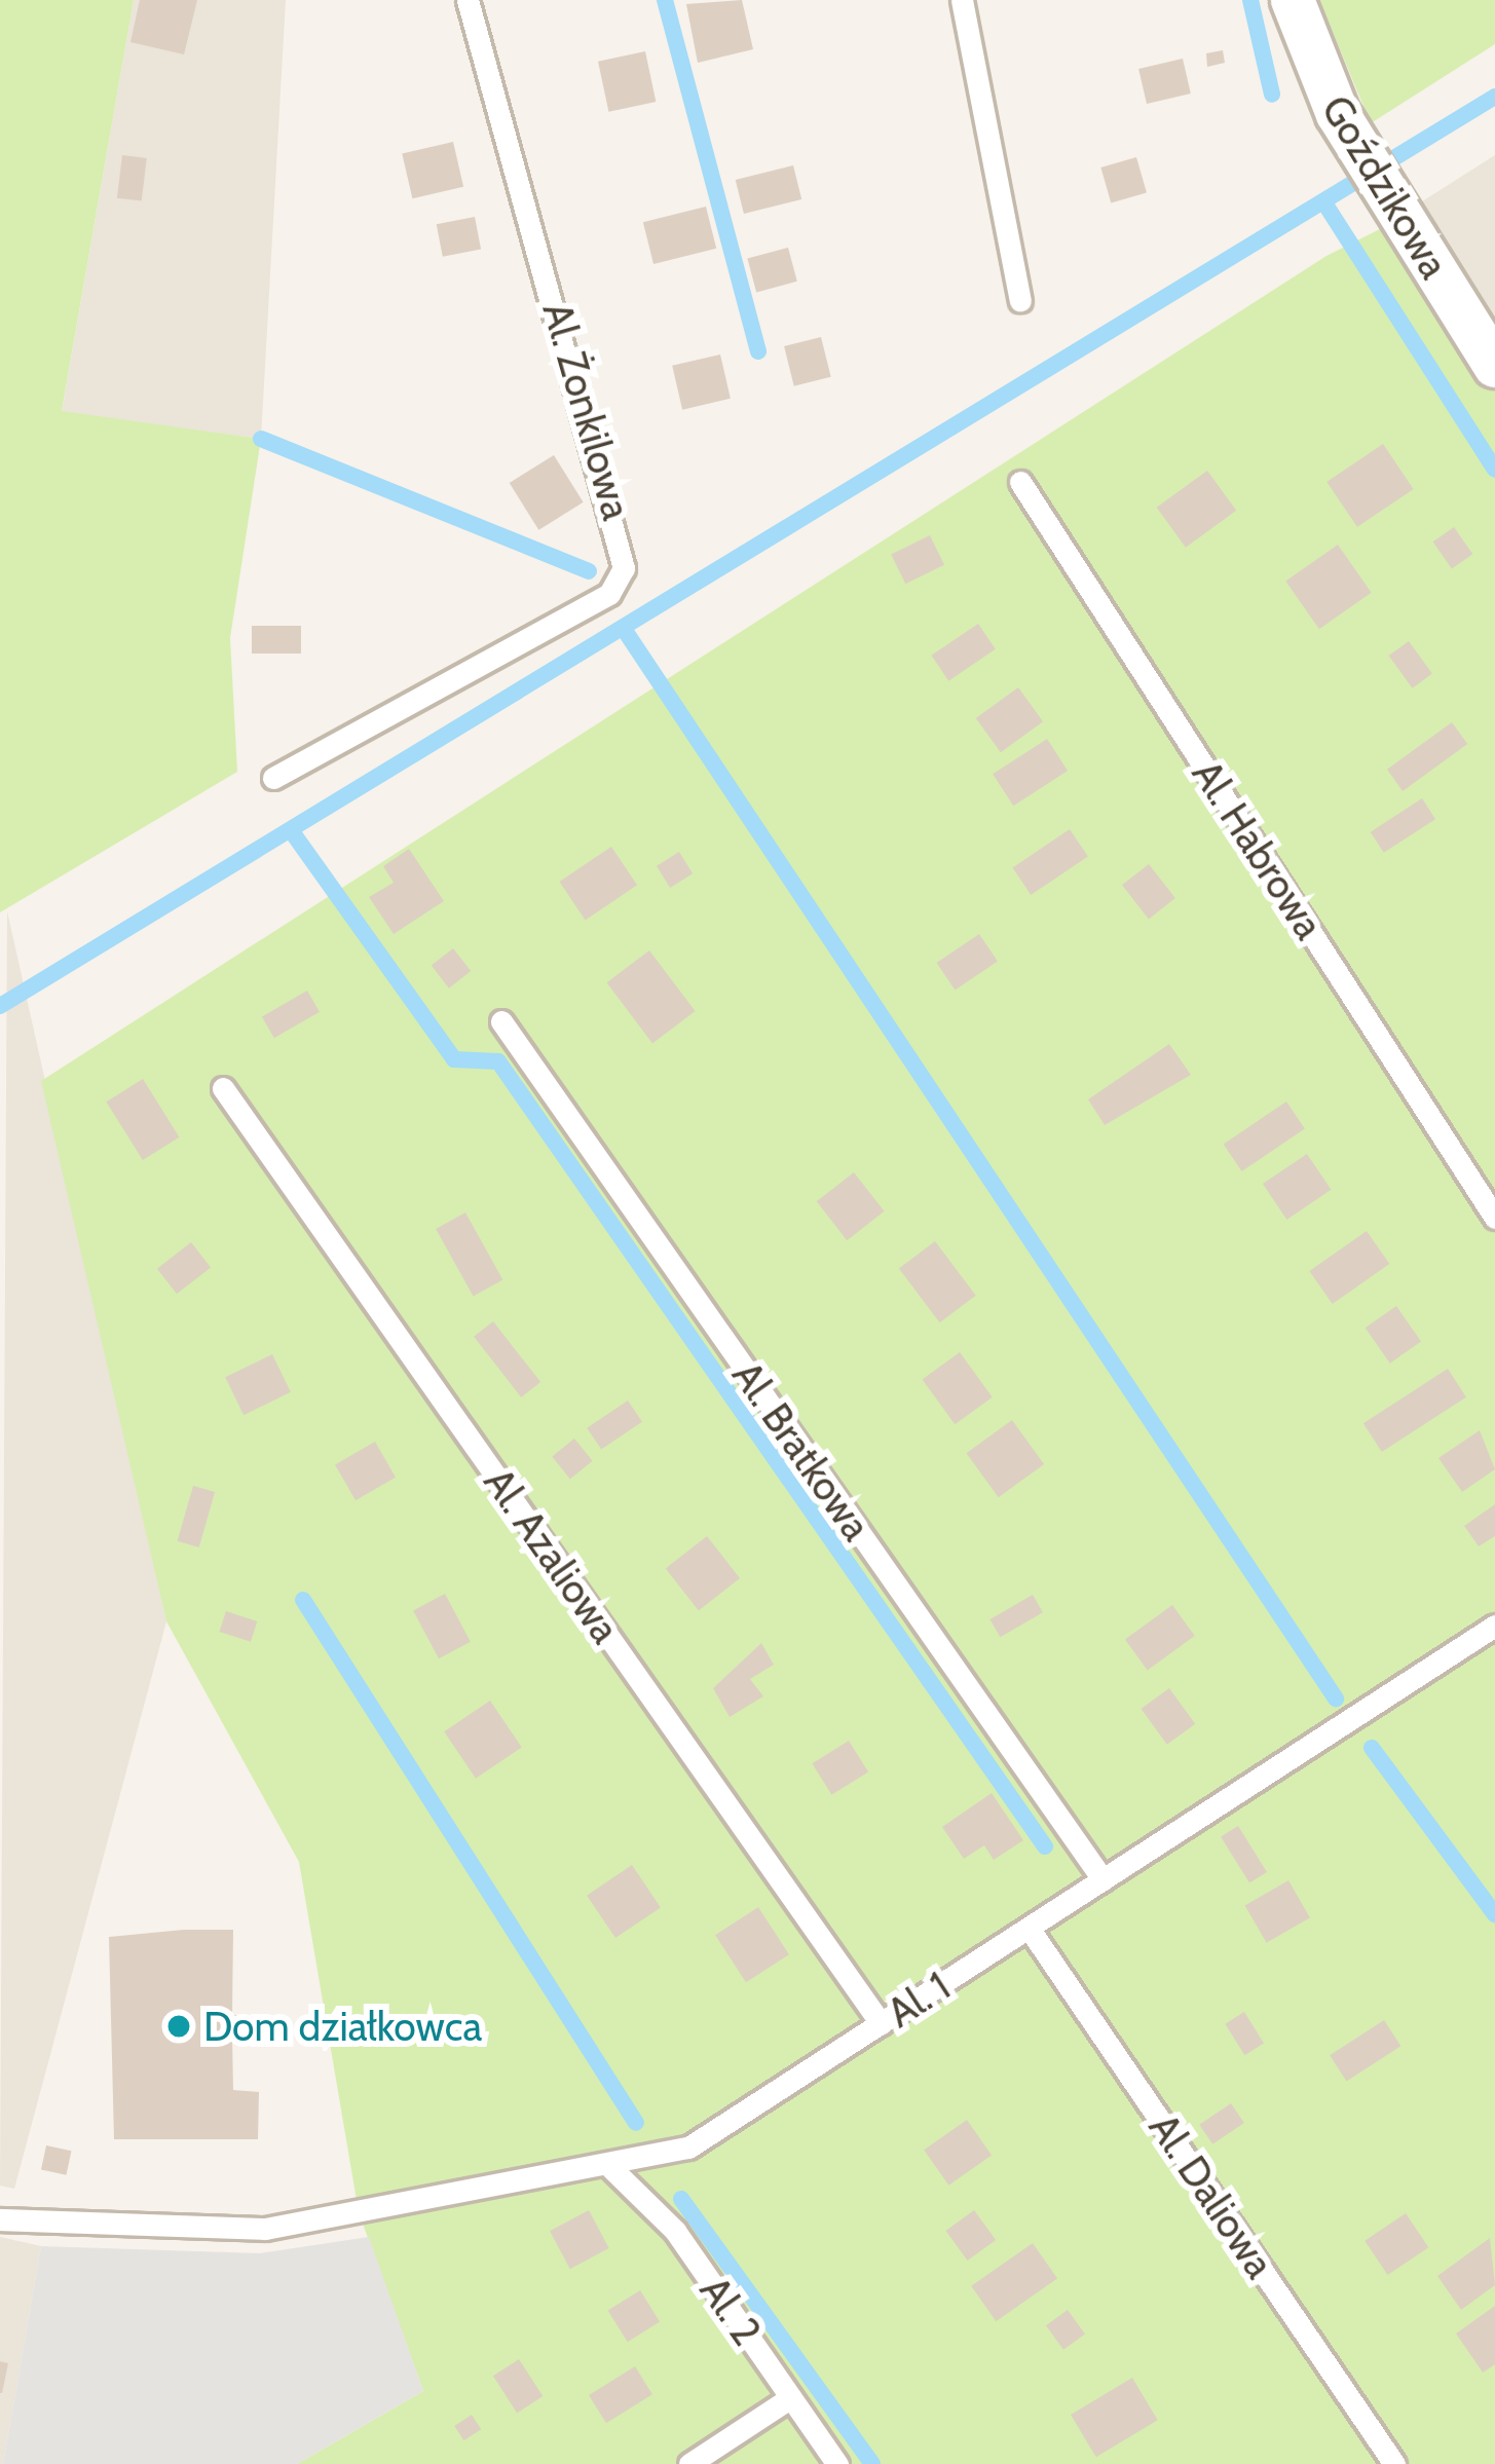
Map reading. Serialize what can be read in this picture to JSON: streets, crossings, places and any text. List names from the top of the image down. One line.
{"streets":{"street":["Goździkowa"],"lane":["Al. Żonkilowa","Al. Habrowa","Al. Bratkowa","Al. Azaliowa","Al. 1","Al. Daliowa","Al. 2"]},"crossings":[["Al. Bratkowa","Al. 1"],["Al. Azaliowa","Al. 1"],["Al. 1","Al. Daliowa"],["Al. 1","Al. 2"]],"places":["Dom działkowca"]}
